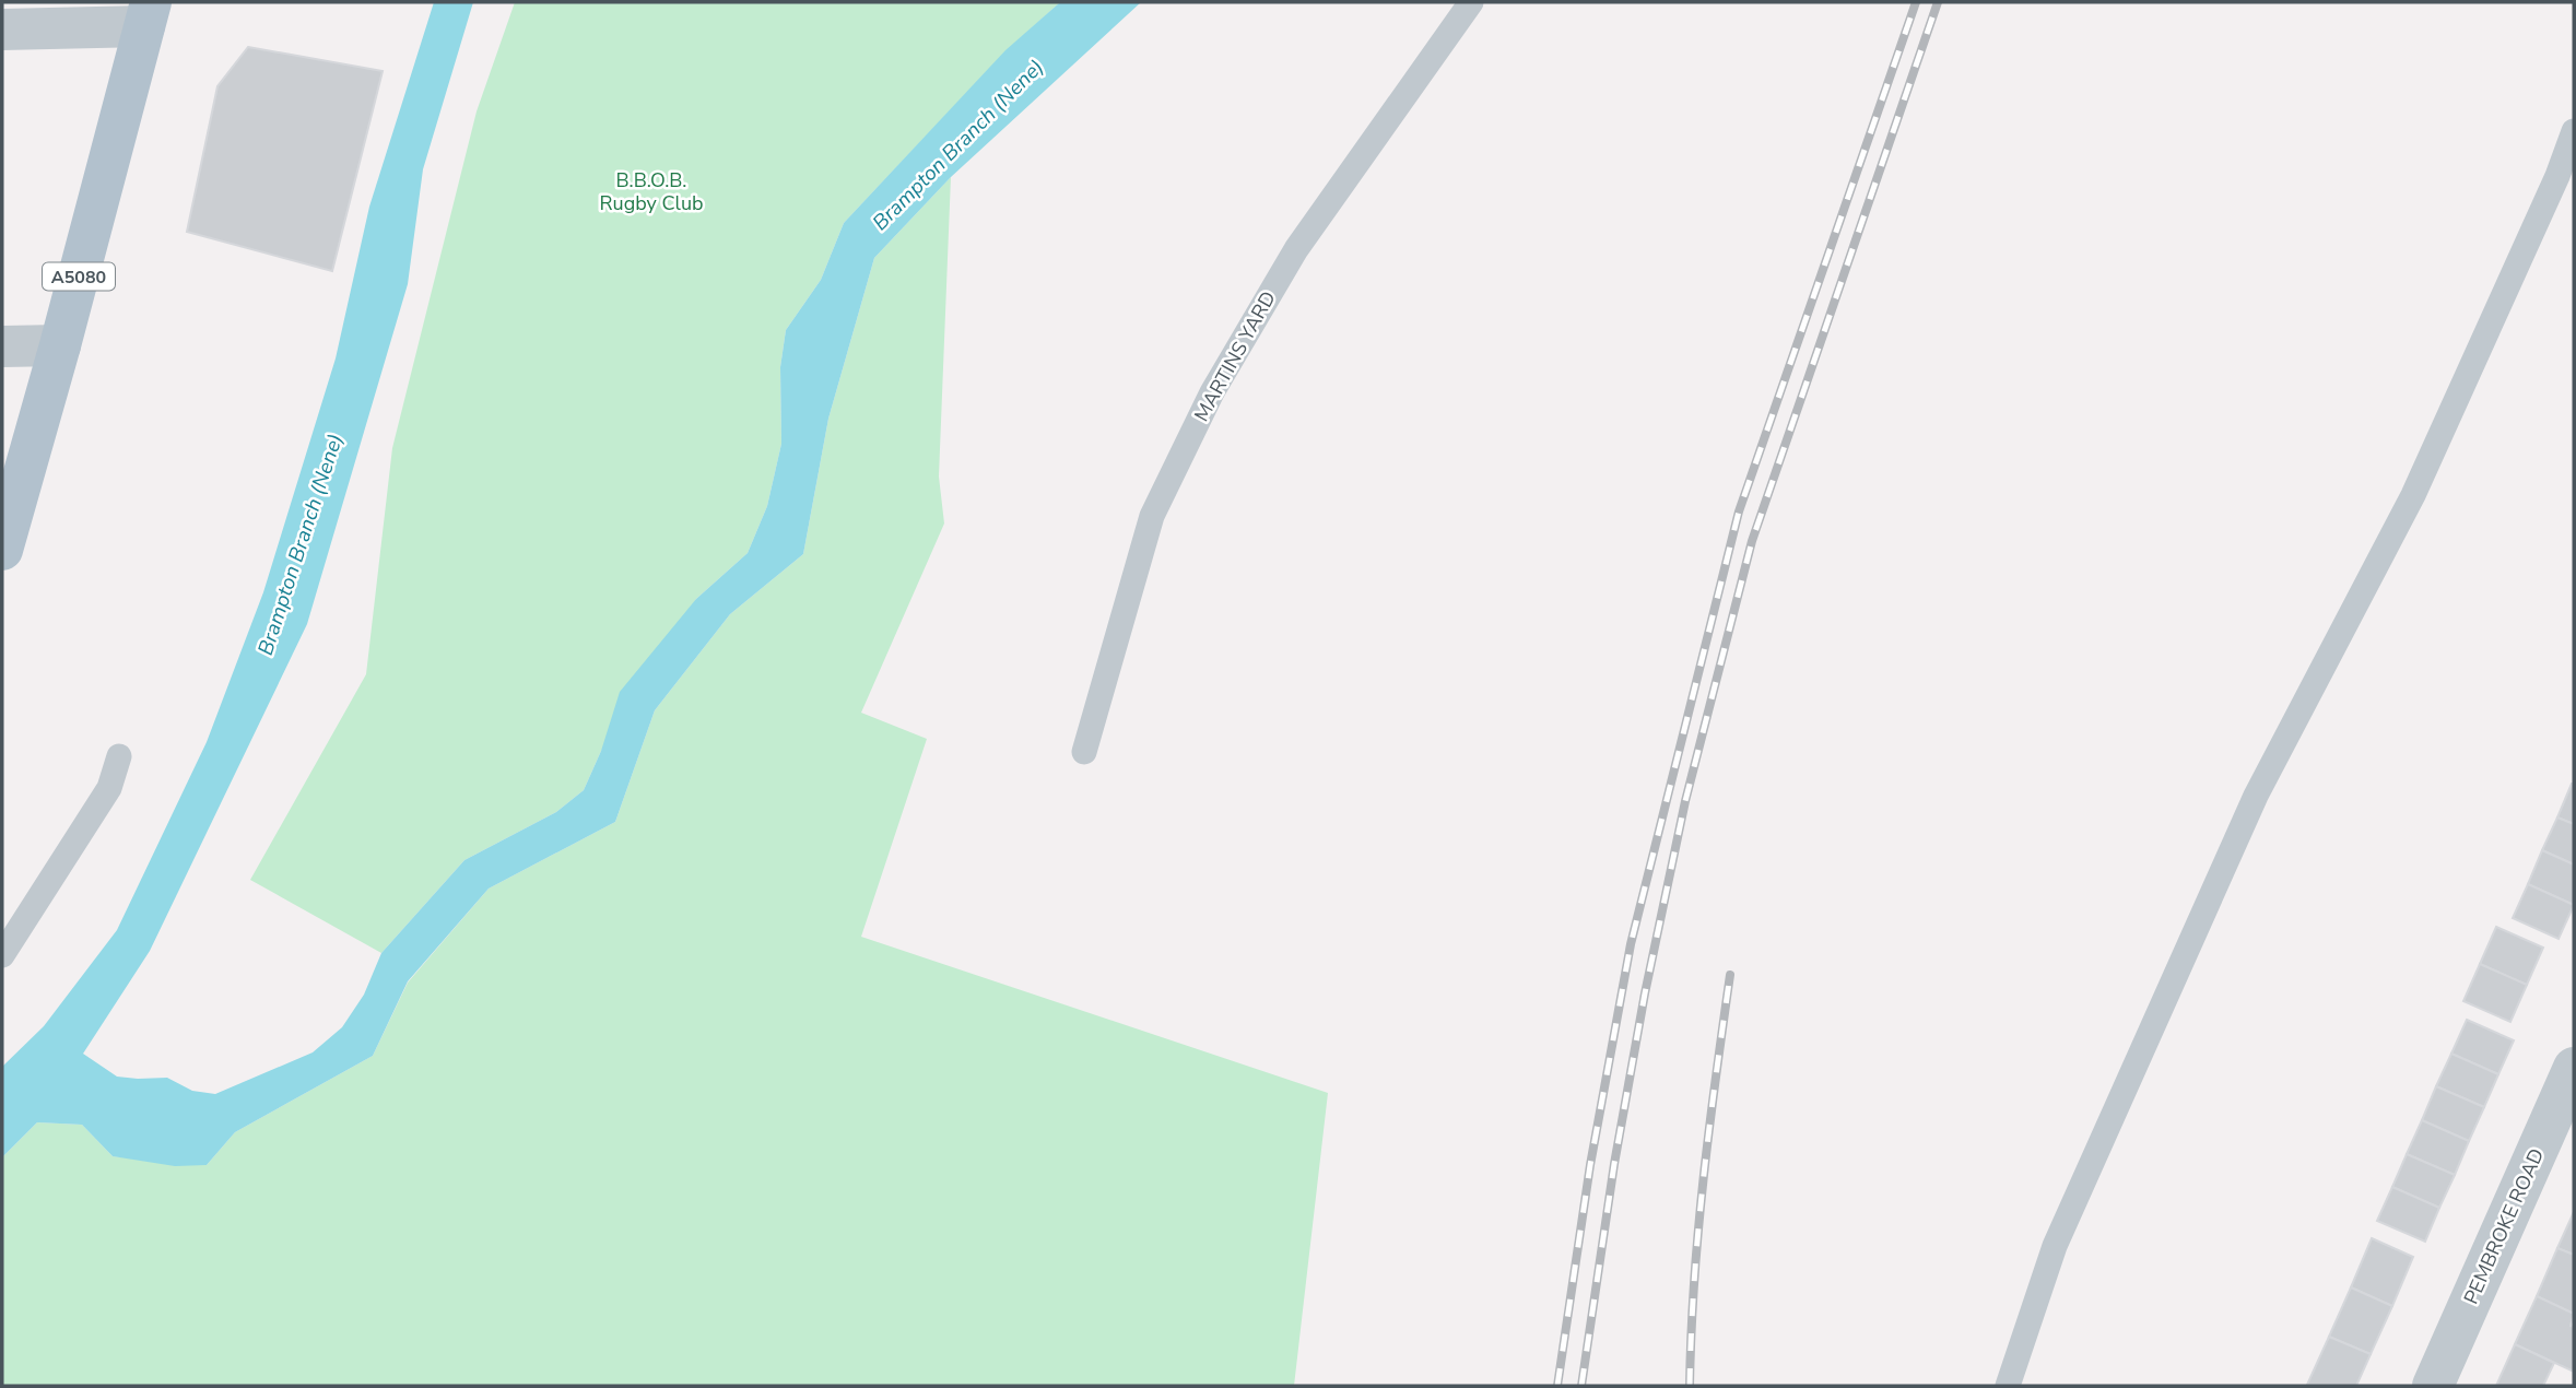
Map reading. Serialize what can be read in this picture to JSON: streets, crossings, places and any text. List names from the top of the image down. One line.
{"streets":{"main road":["A5080"],"street":["PEMBROKE ROAD"],"lane":["MARTINS YARD"]},"water":["Brampton Branch (Nene)"],"parks":["B.B.O.B. Rugby Club"]}
